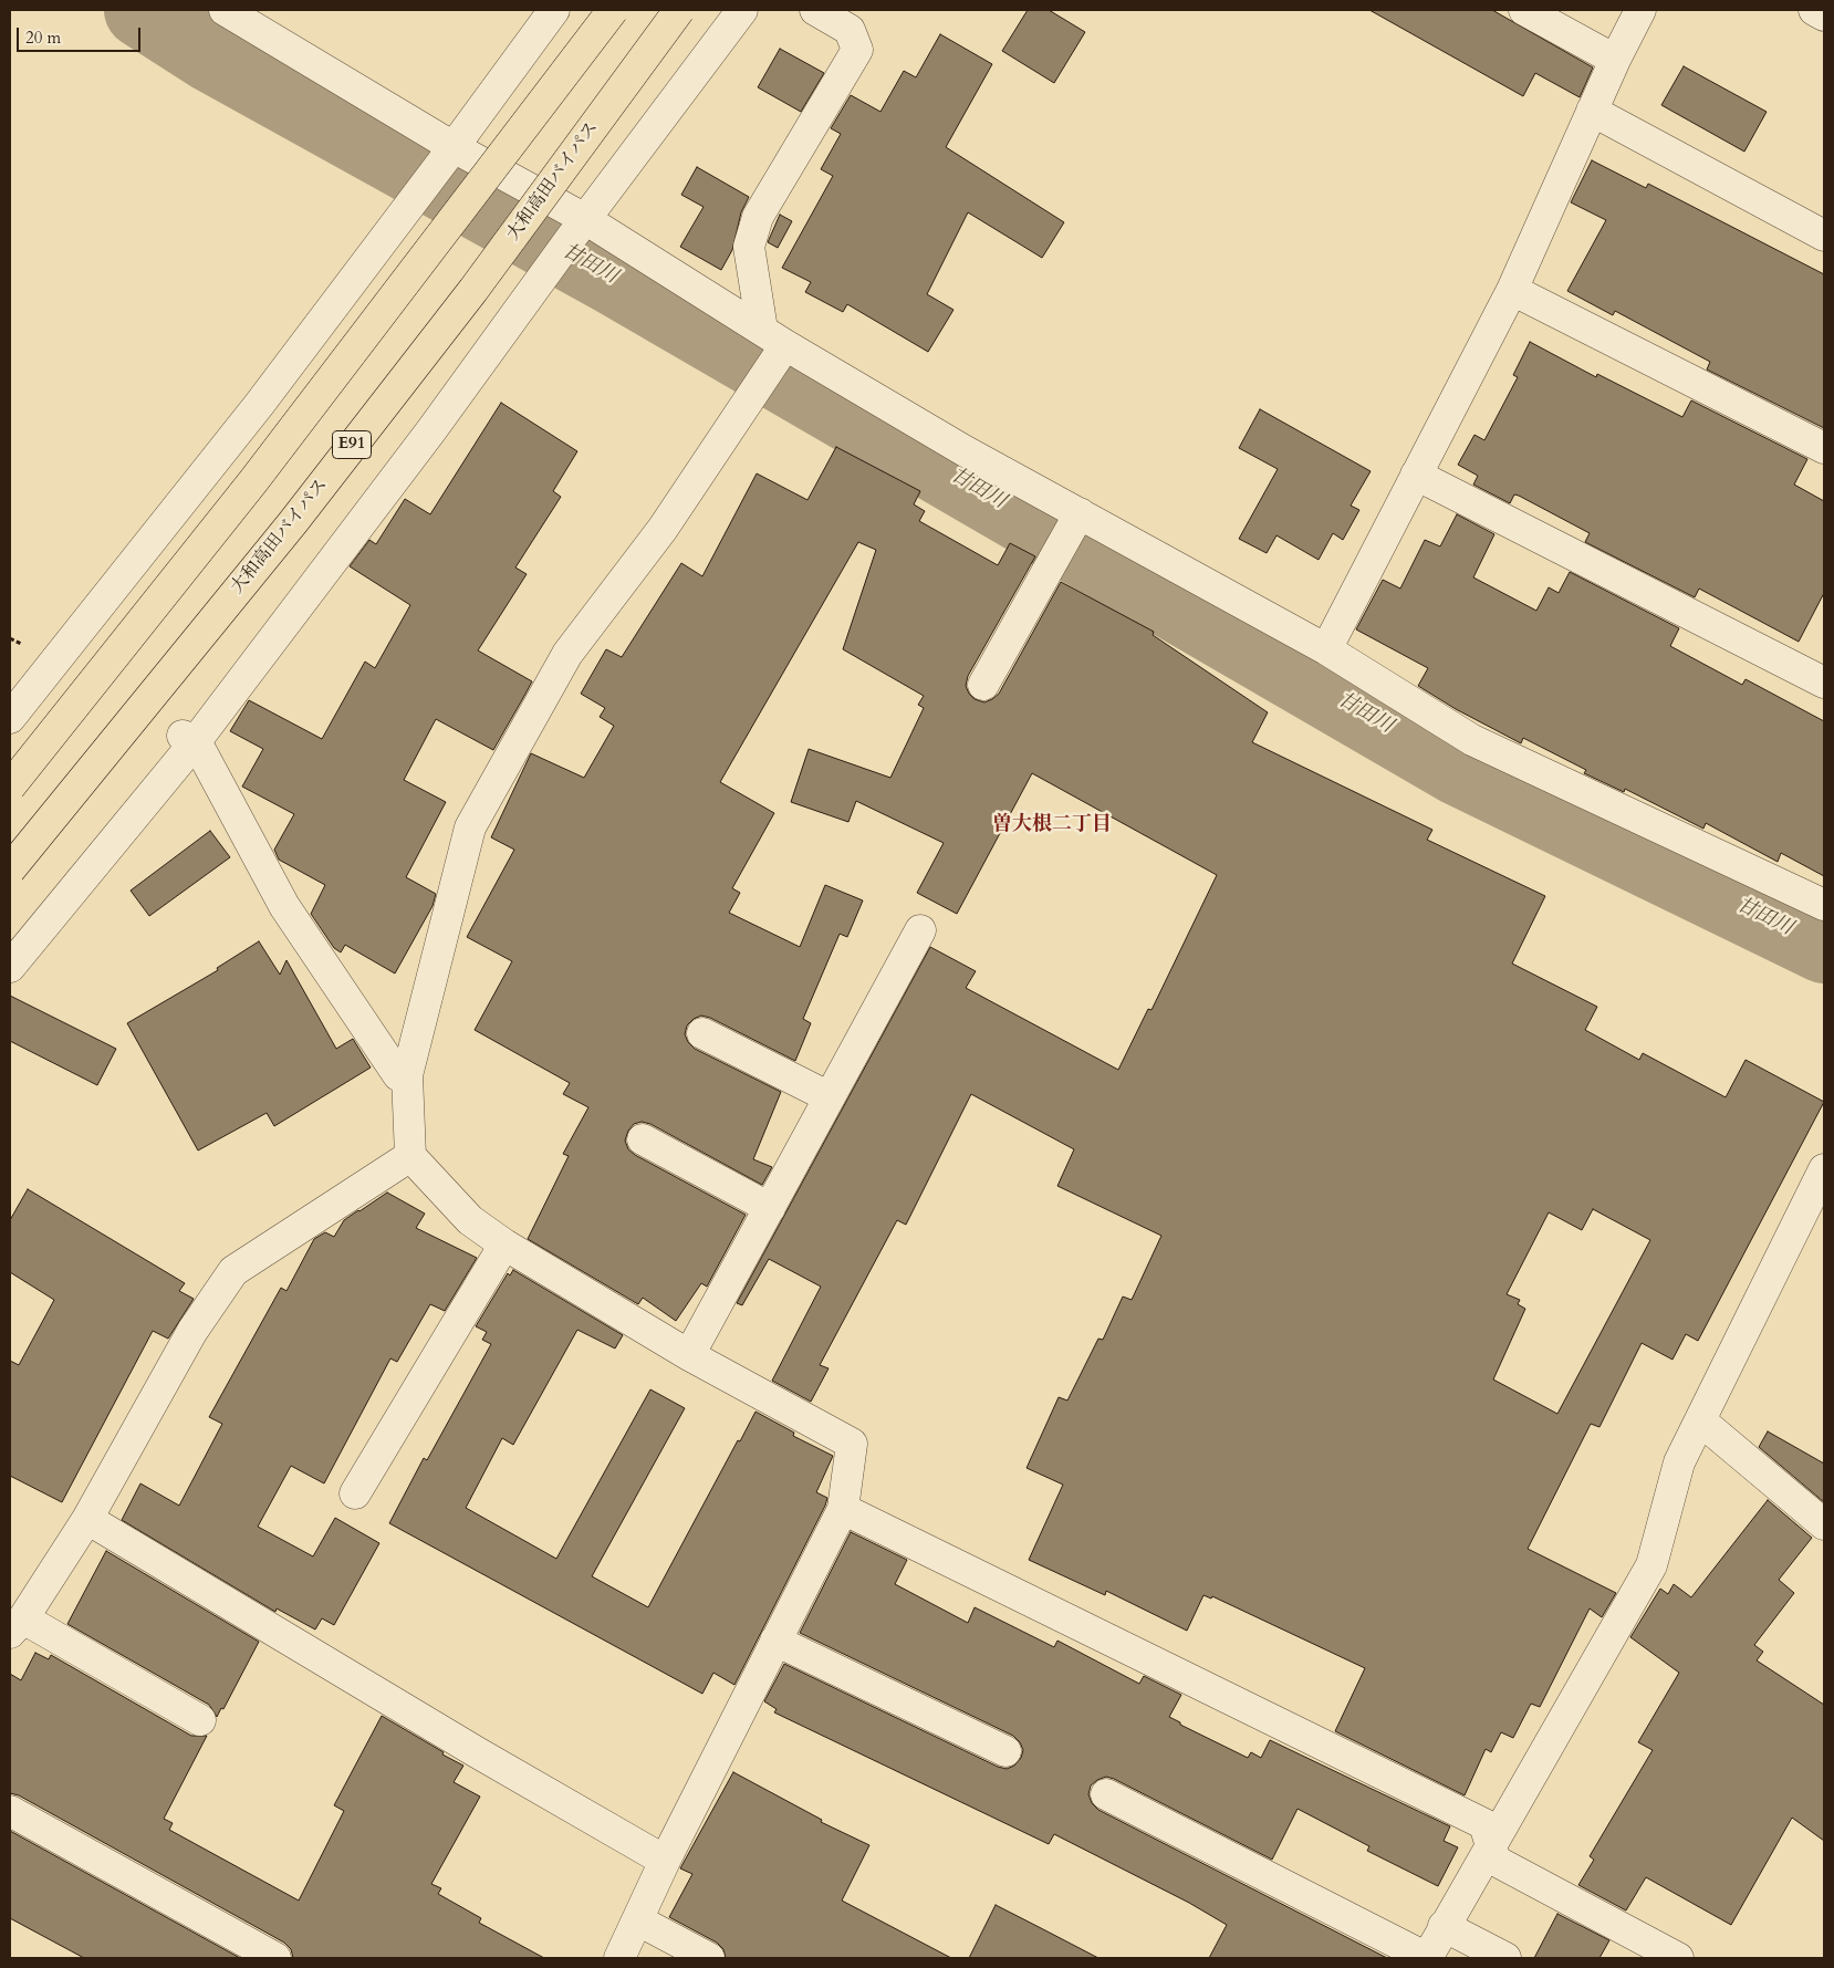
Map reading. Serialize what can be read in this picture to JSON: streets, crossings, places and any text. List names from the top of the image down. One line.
{"streets":{"highway":["大和高田バイパス","E91"]},"districts":["曽大根二丁目"],"water":["甘田川"],"scale_bar":"20 m"}
